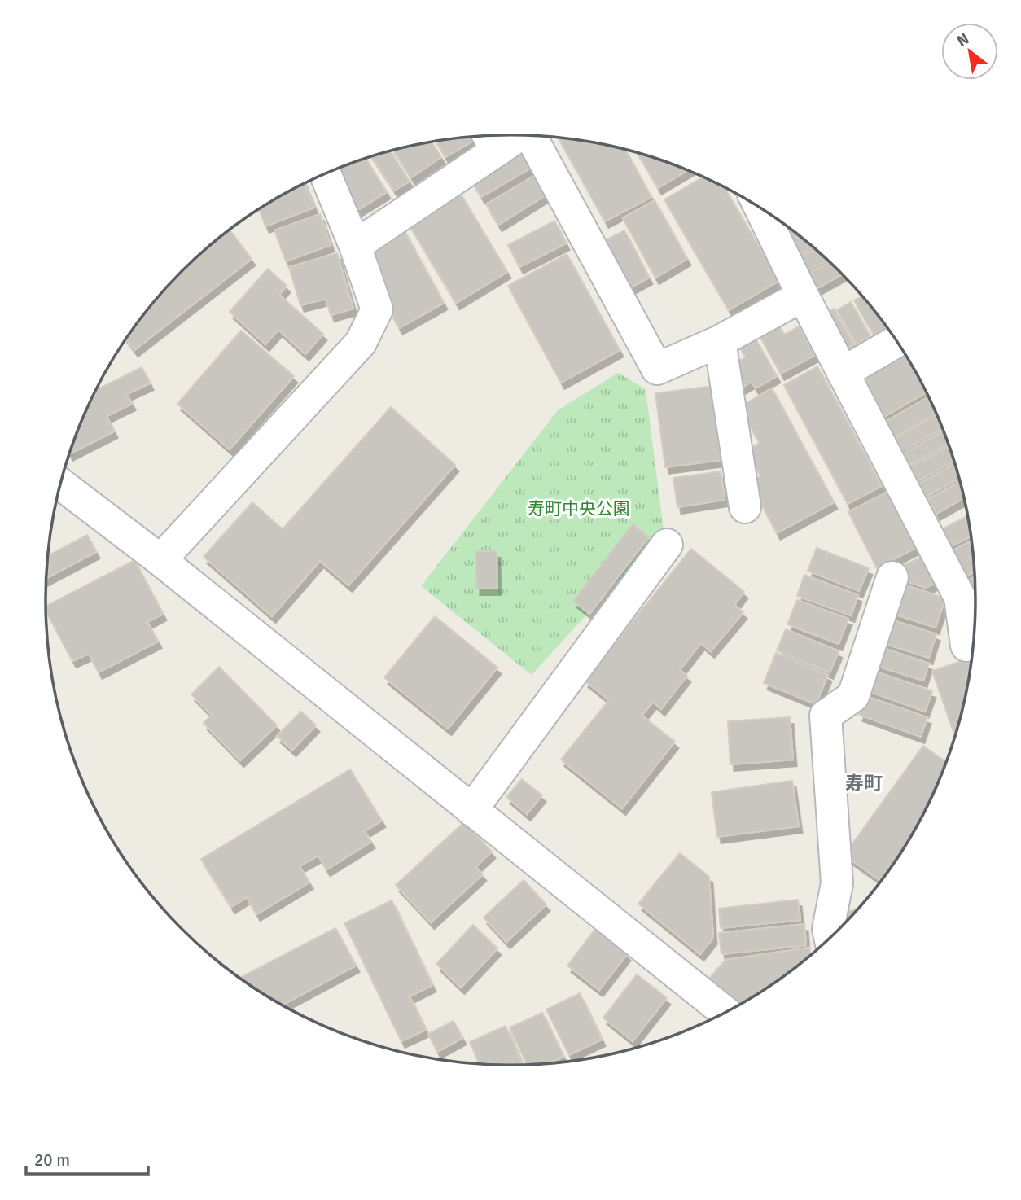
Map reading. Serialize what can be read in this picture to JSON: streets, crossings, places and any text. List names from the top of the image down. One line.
{"districts":["寿町"],"parks":["寿町中央公園"],"scale_bar":"20 m","north":"top left"}
